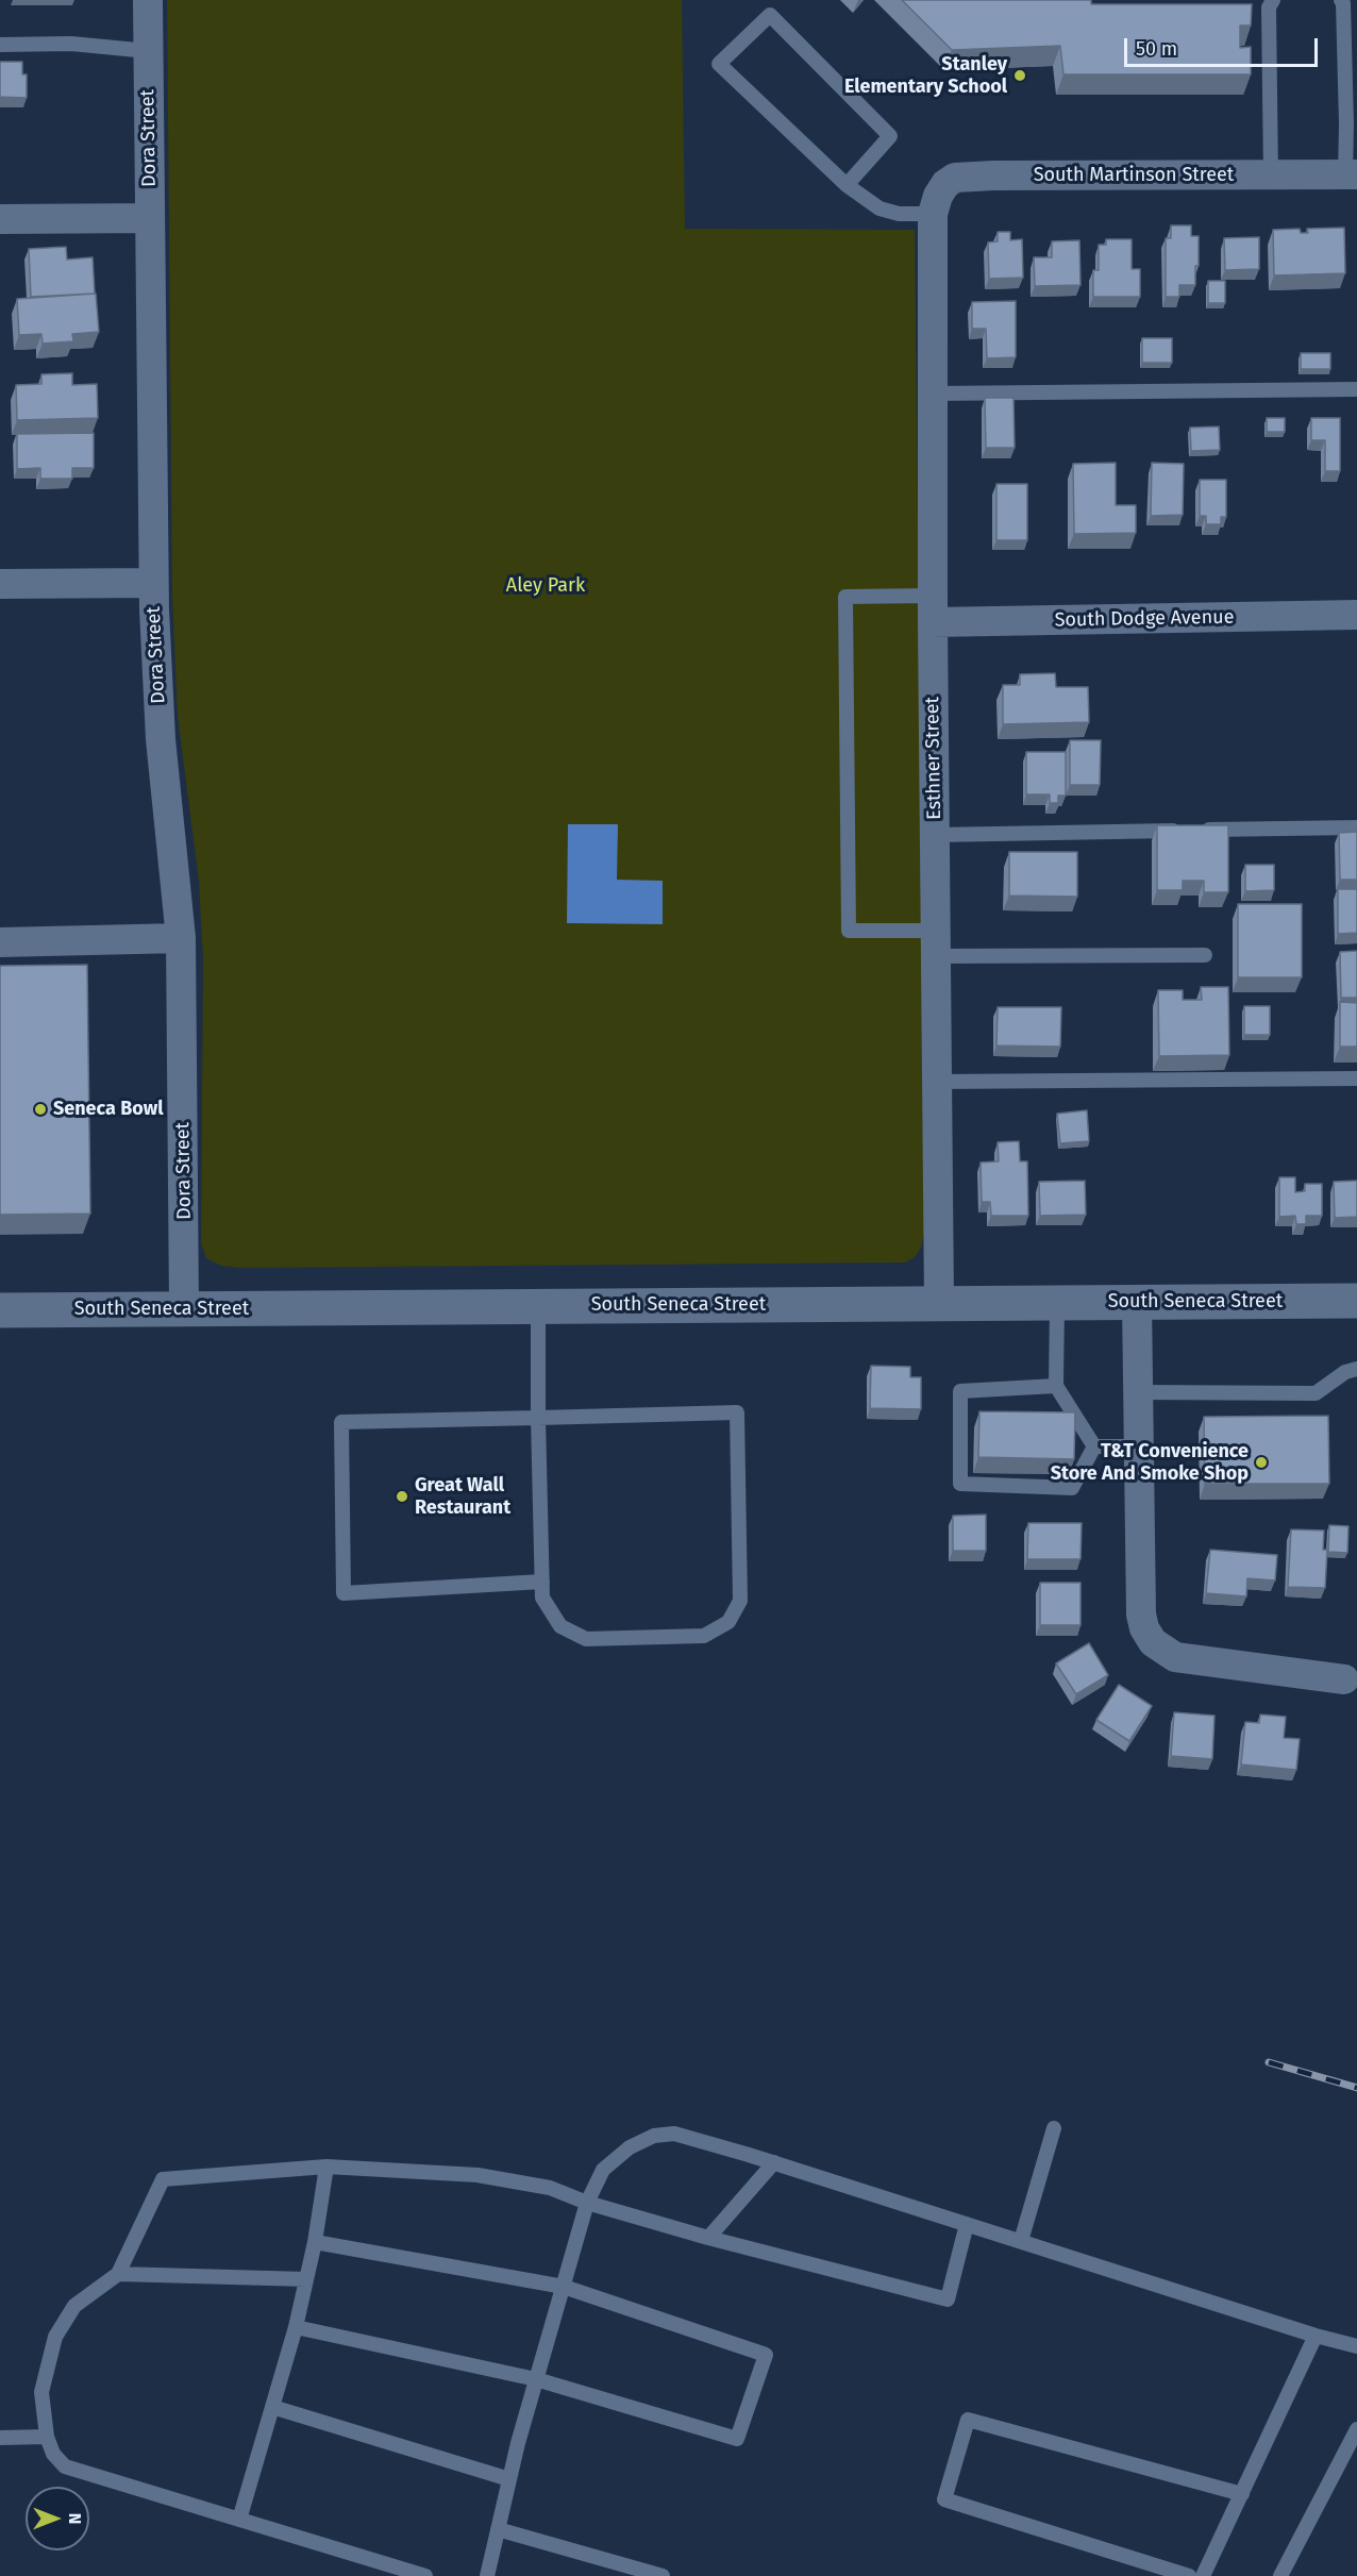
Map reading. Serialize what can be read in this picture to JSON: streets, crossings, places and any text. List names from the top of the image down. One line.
{"streets":{"street":["Dora Street","South Martinson Street","South Dodge Avenue","Esthner Street","South Seneca Street"]},"crossings":[["Dora Street","South Seneca Street"],["South Martinson Street","Esthner Street"],["South Dodge Avenue","Esthner Street"],["Esthner Street","South Seneca Street"]],"parks":["Aley Park"],"places":["Stanley Elementary School","Seneca Bowl","T&T Convenience Store And Smoke Shop","Great Wall Restaurant"],"scale_bar":"50 m","north":"right"}
